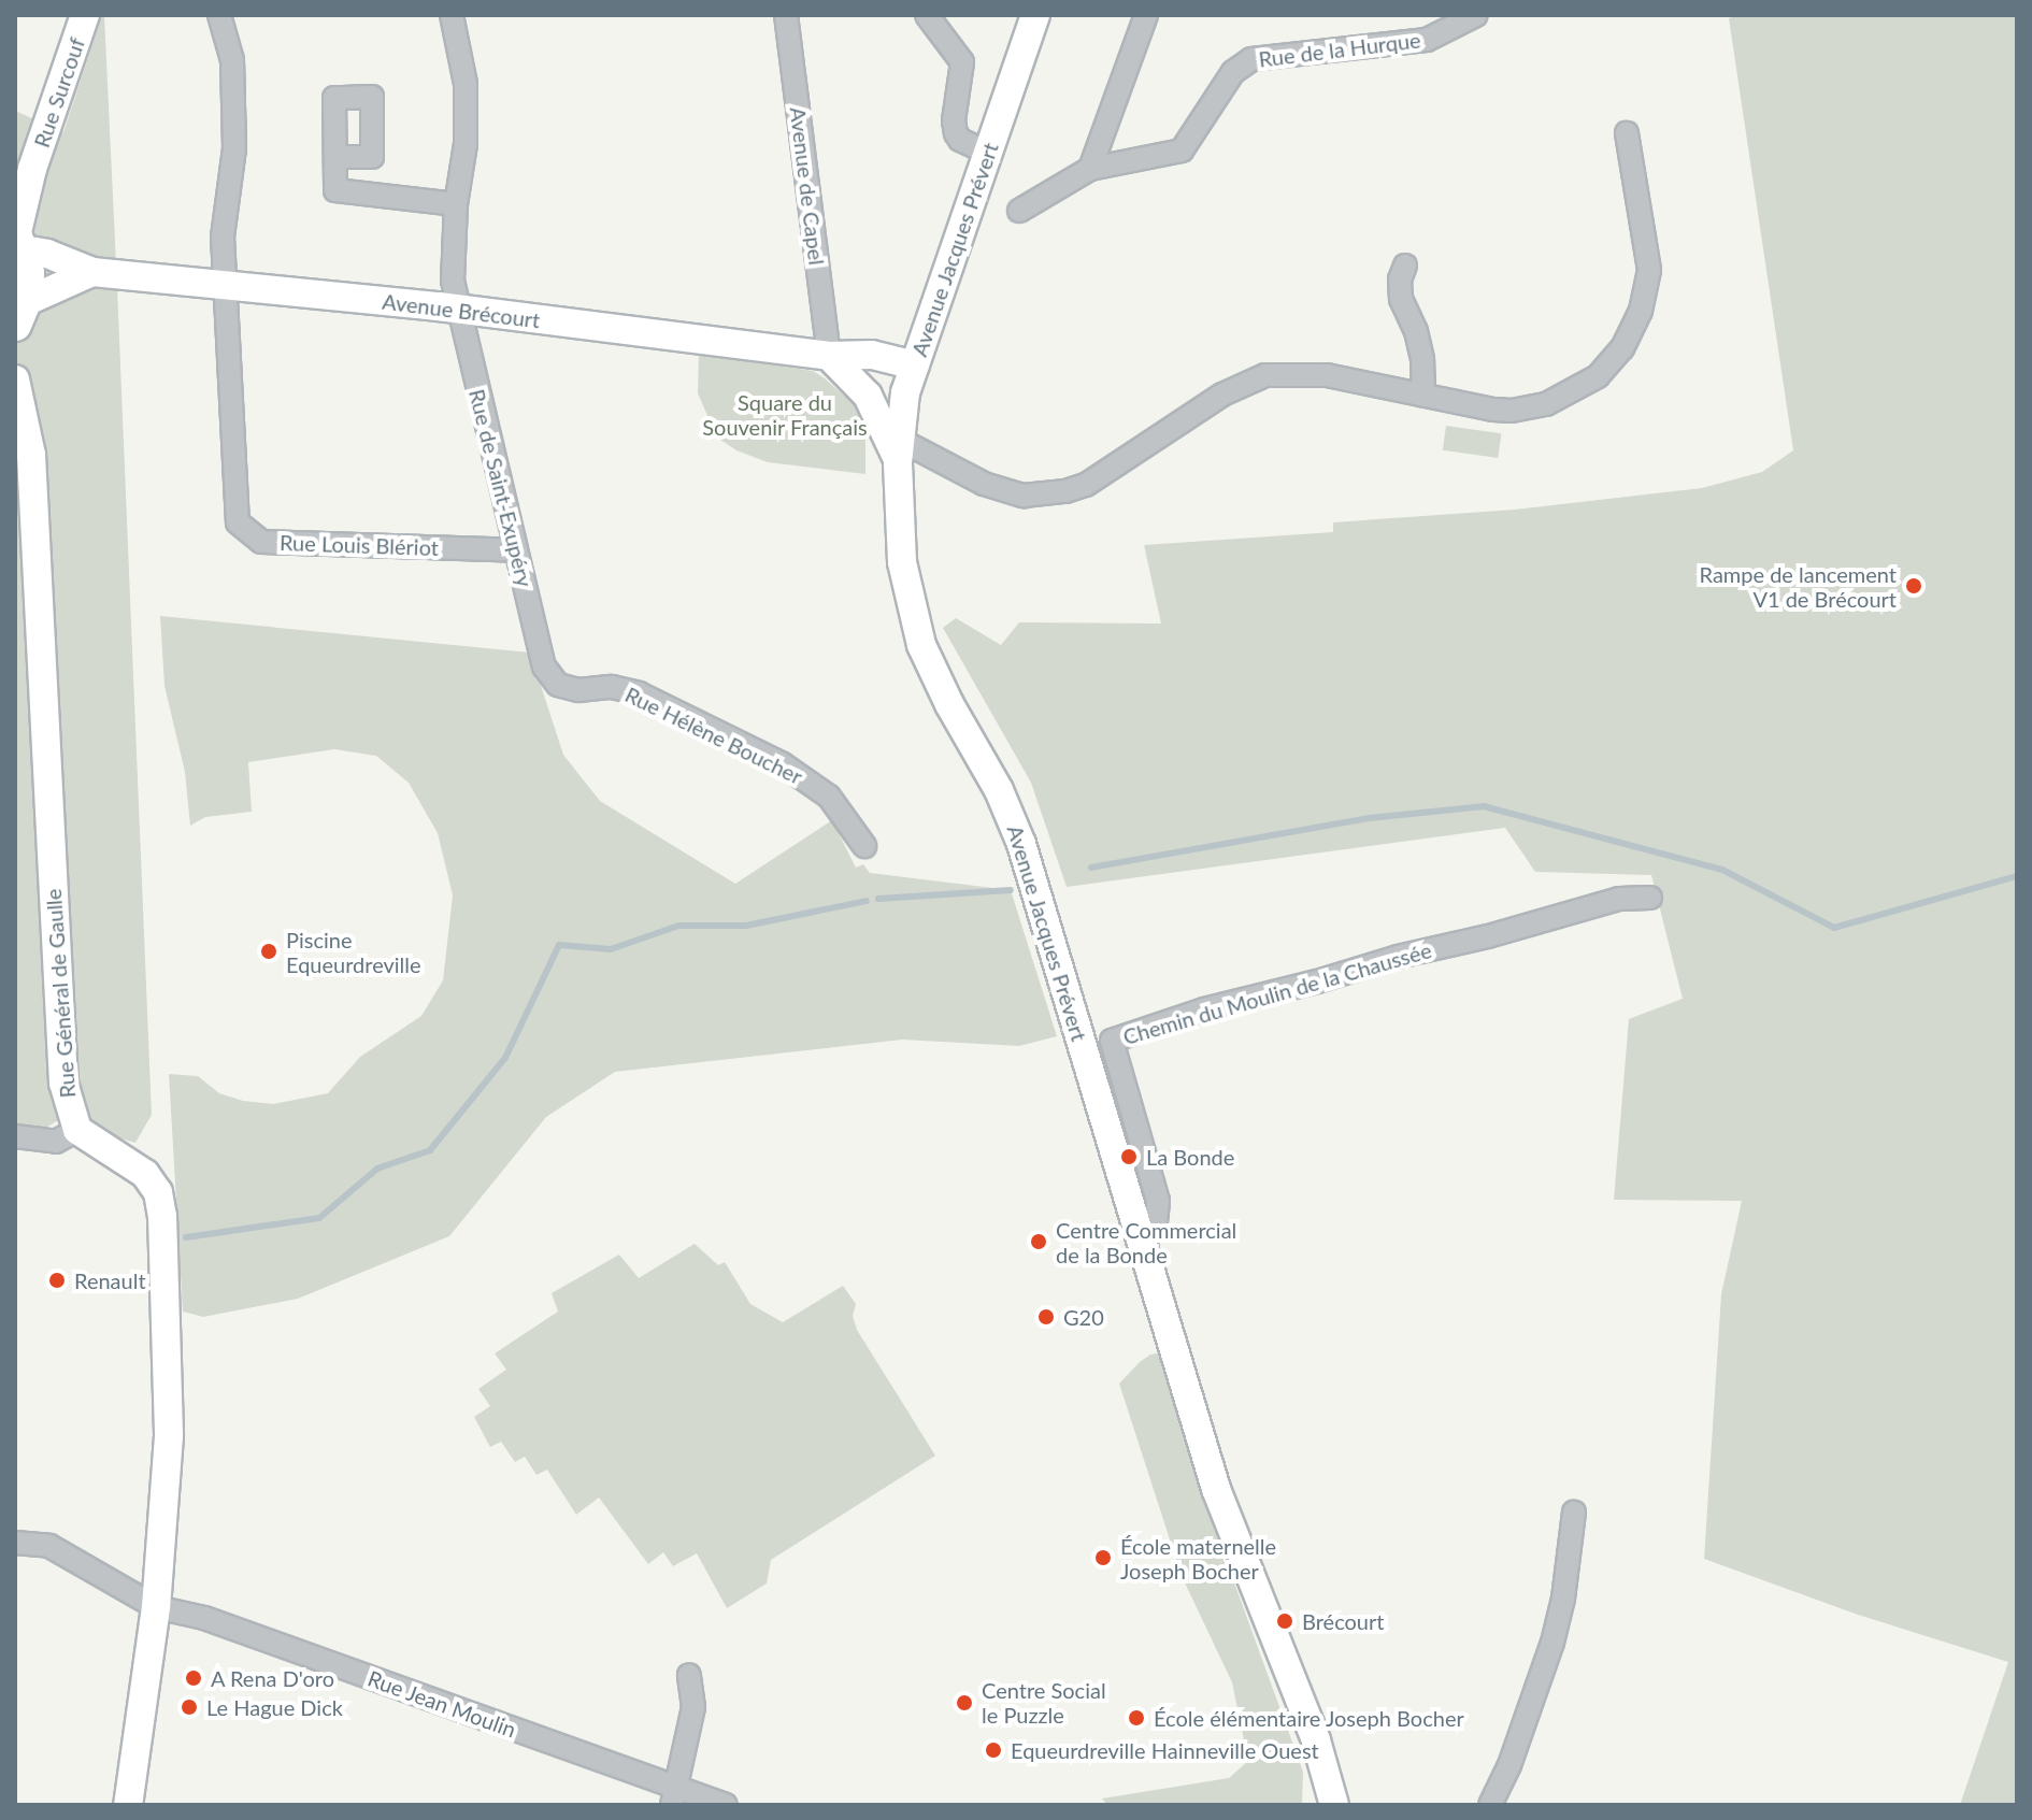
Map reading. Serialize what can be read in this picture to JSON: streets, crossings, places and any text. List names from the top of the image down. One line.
{"streets":{"main road":["Rue Surcouf","Avenue Jacques Prévert","Avenue Brécourt","Rue Général de Gaulle"],"street":["Rue de la Hurque","Avenue de Capel","Rue de Saint-Exupéry","Rue Louis Blériot","Rue Hélène Boucher","Chemin du Moulin de la Chaussée","Rue Jean Moulin"]},"crossings":[["Rue Surcouf","Avenue Brécourt"],["Avenue de Capel","Avenue Brécourt"],["Avenue Jacques Prévert","Avenue Brécourt"],["Avenue Jacques Prévert","Chemin du Moulin de la Chaussée"],["Avenue Brécourt","Rue de Saint-Exupéry"],["Avenue Brécourt","Rue Louis Blériot"],["Rue de Saint-Exupéry","Rue Louis Blériot"],["Rue de Saint-Exupéry","Rue Hélène Boucher"]],"parks":["Square du Souvenir Français"],"places":["Rampe de lancement V1 de Brécourt","Piscine Equeurdreville","La Bonde","Centre Commercial de la Bonde","Renault","G20","École maternelle Joseph Bocher","Brécourt","A Rena D'oro","Centre Social le Puzzle","Le Hague Dick","École élémentaire Joseph Bocher","Equeurdreville Hainneville Ouest"]}
